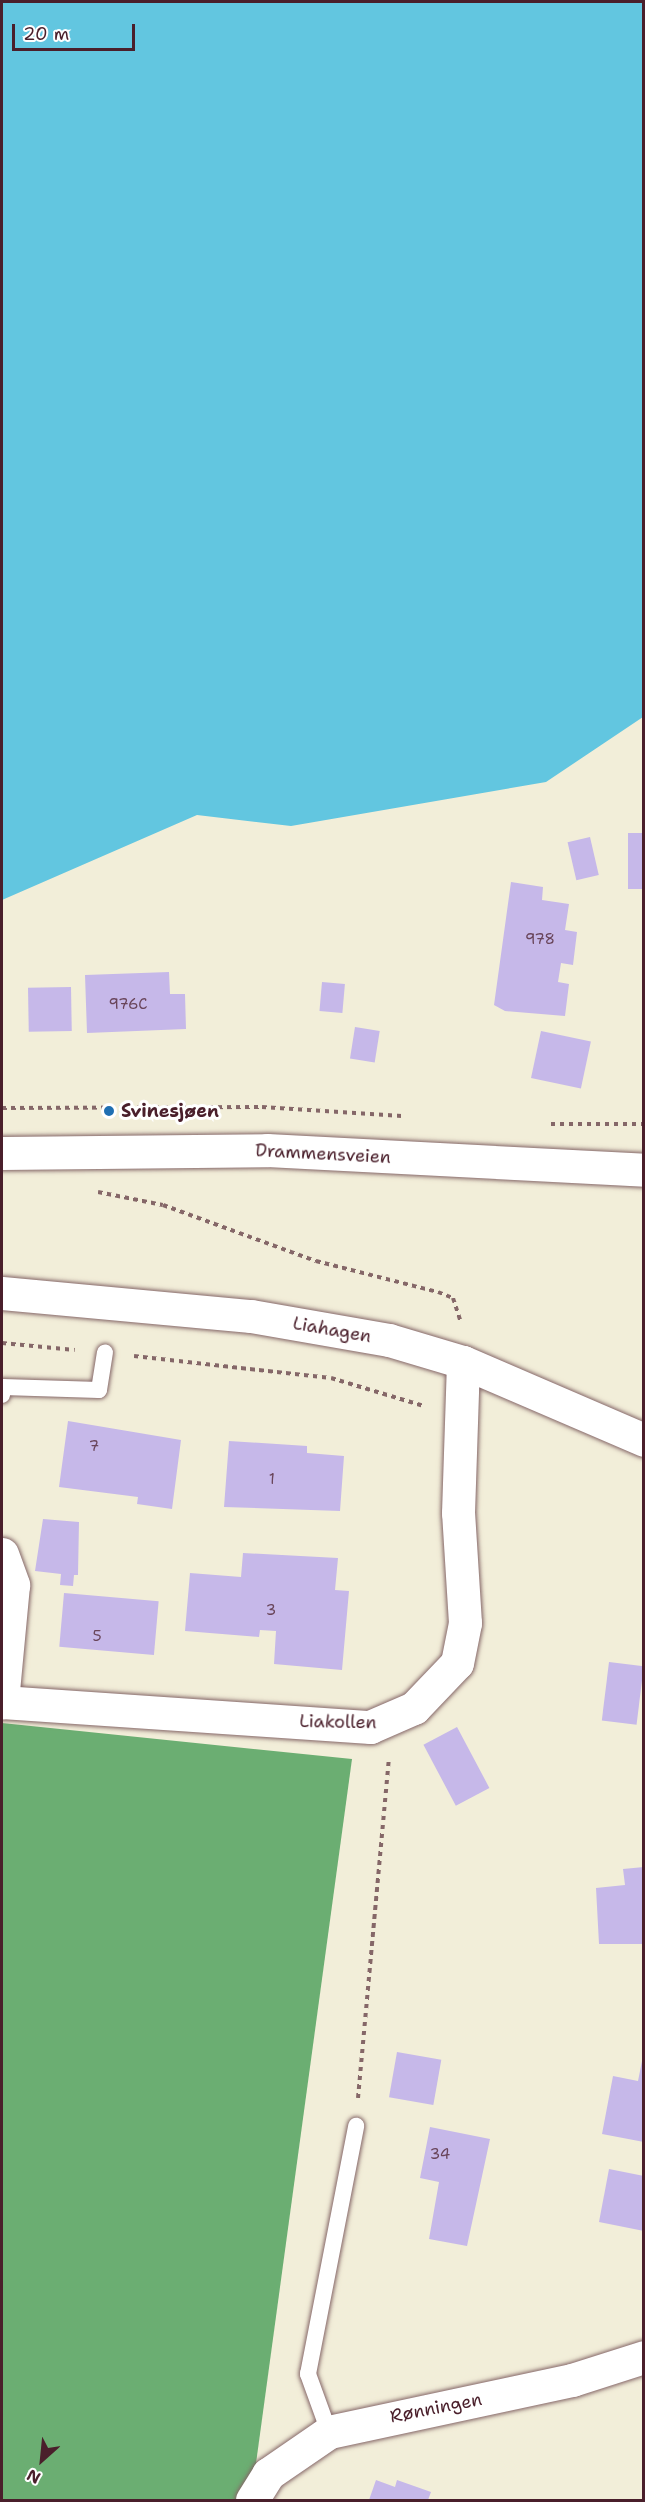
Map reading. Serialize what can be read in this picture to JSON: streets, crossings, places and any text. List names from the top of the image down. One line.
{"streets":{"street":["Drammensveien","Liahagen","Liakollen","Rønningen"]},"crossings":[["Liahagen","Liakollen"]],"places":["Svinesjøen"],"house_numbers":["978","976C","7","1","3","5","34"],"scale_bar":"20 m","north":"bottom left"}
